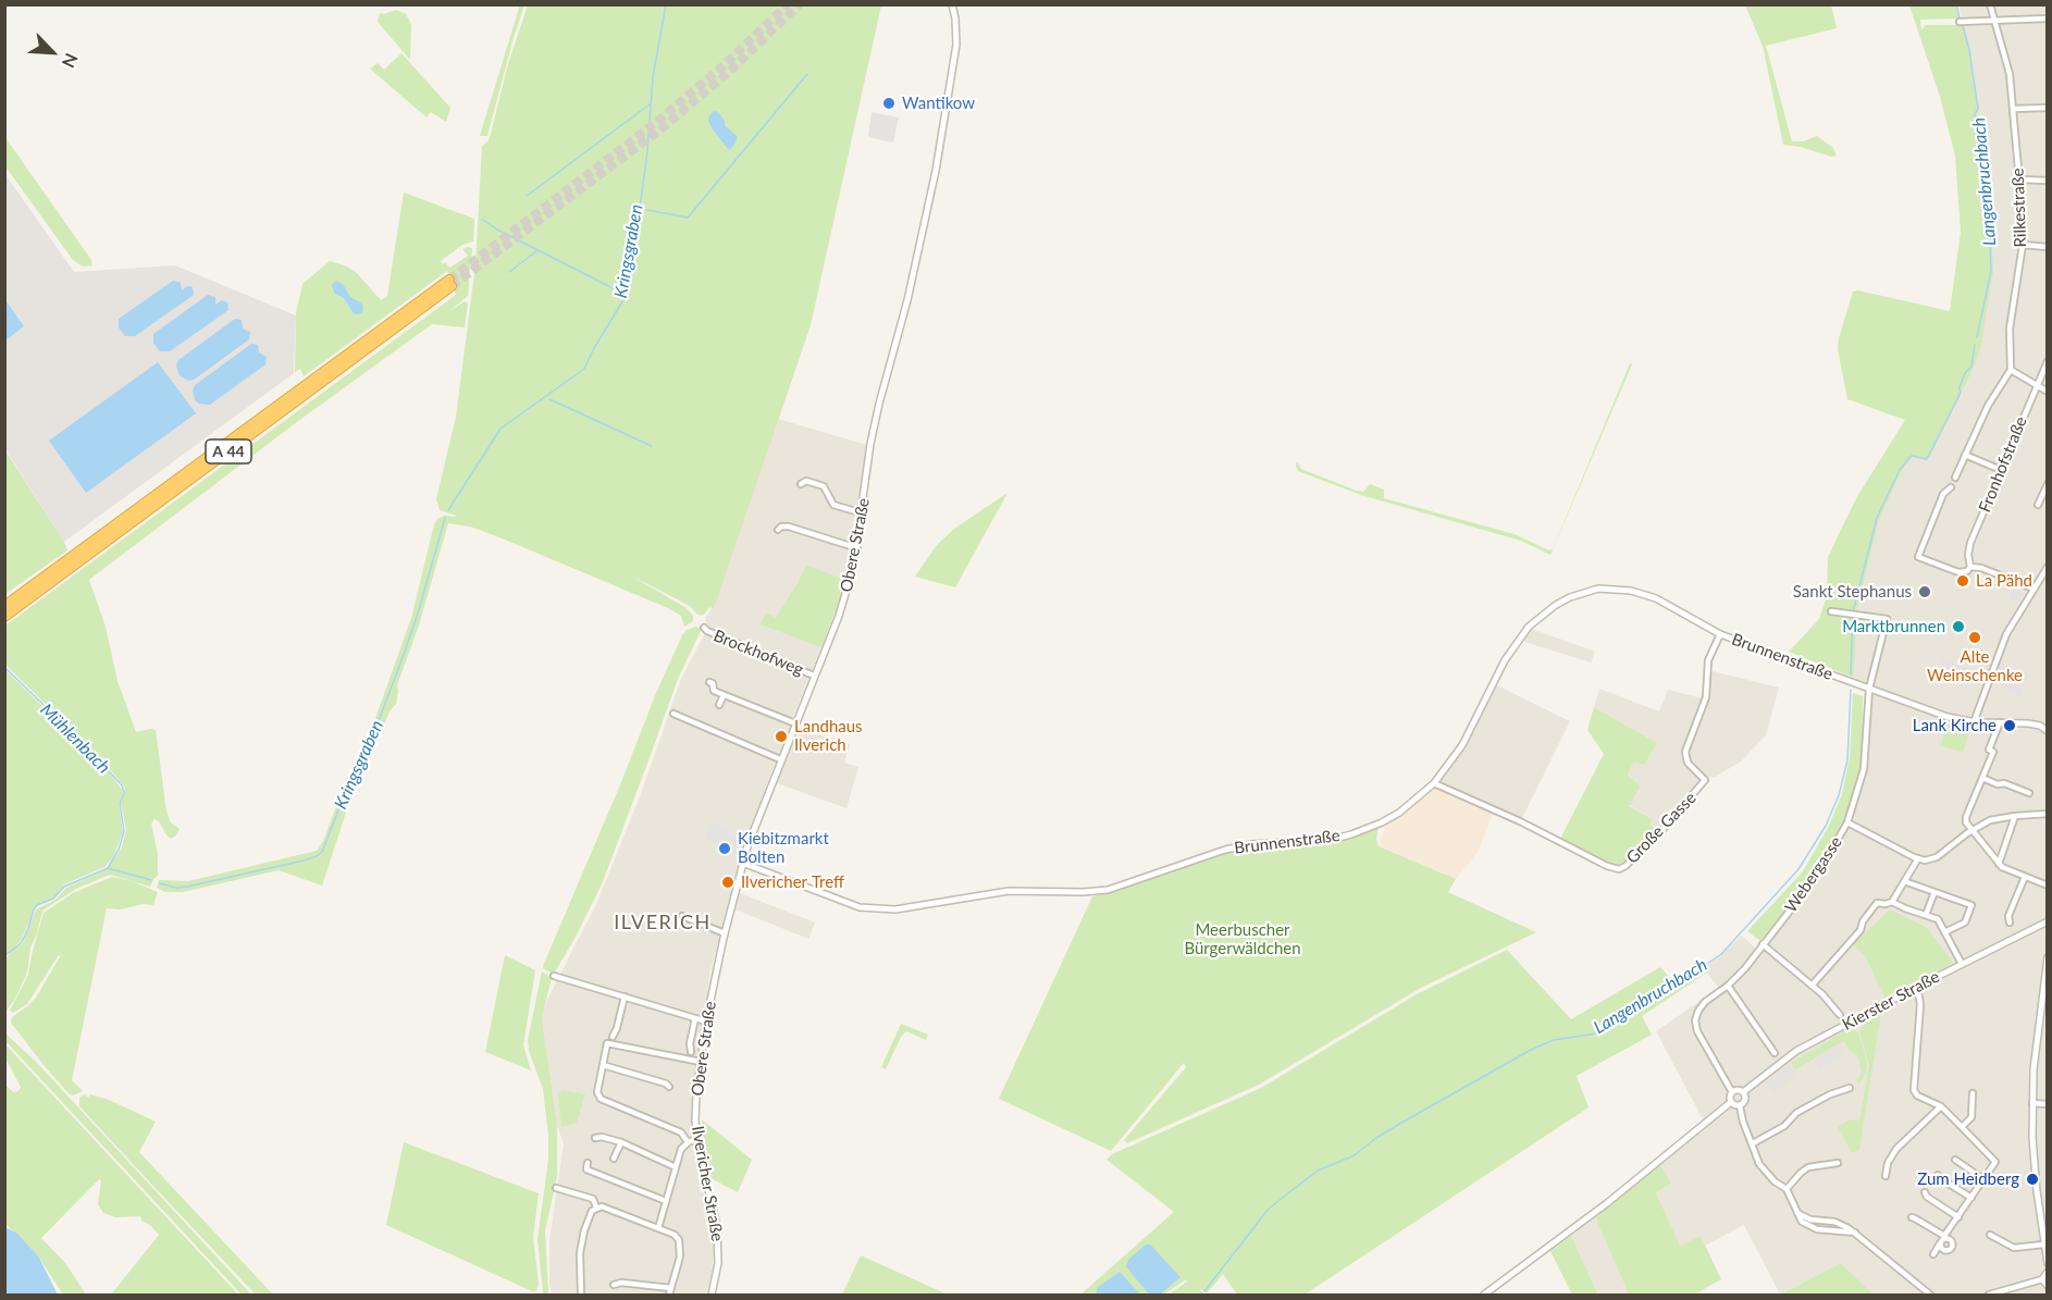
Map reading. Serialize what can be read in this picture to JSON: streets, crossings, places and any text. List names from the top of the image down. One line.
{"streets":{"highway":["A 44"],"street":["Rilkestraße","Fronhofstraße","Obere Straße","Brockhofweg","Brunnenstraße","Große Gasse","Webergasse","Kierster Straße","Ilvericher Straße"]},"crossings":[["Obere Straße","Brockhofweg"],["Obere Straße","Brunnenstraße"],["Obere Straße","Ilvericher Straße"],["Brunnenstraße","Große Gasse"],["Brunnenstraße","Webergasse"],["Webergasse","Kierster Straße"]],"districts":["ILVERICH"],"water":["Langenbruchbach","Kringsgraben","Mühlenbach"],"parks":["Meerbuscher Bürgerwäldchen"],"places":["Wantikow","La Pähd","Sankt Stephanus","Marktbrunnen","Alte Weinschenke","Lank Kirche","Landhaus Ilverich","Kiebitzmarkt Bolten","Ilvericher Treff","Zum Heidberg"],"north":"bottom right"}
